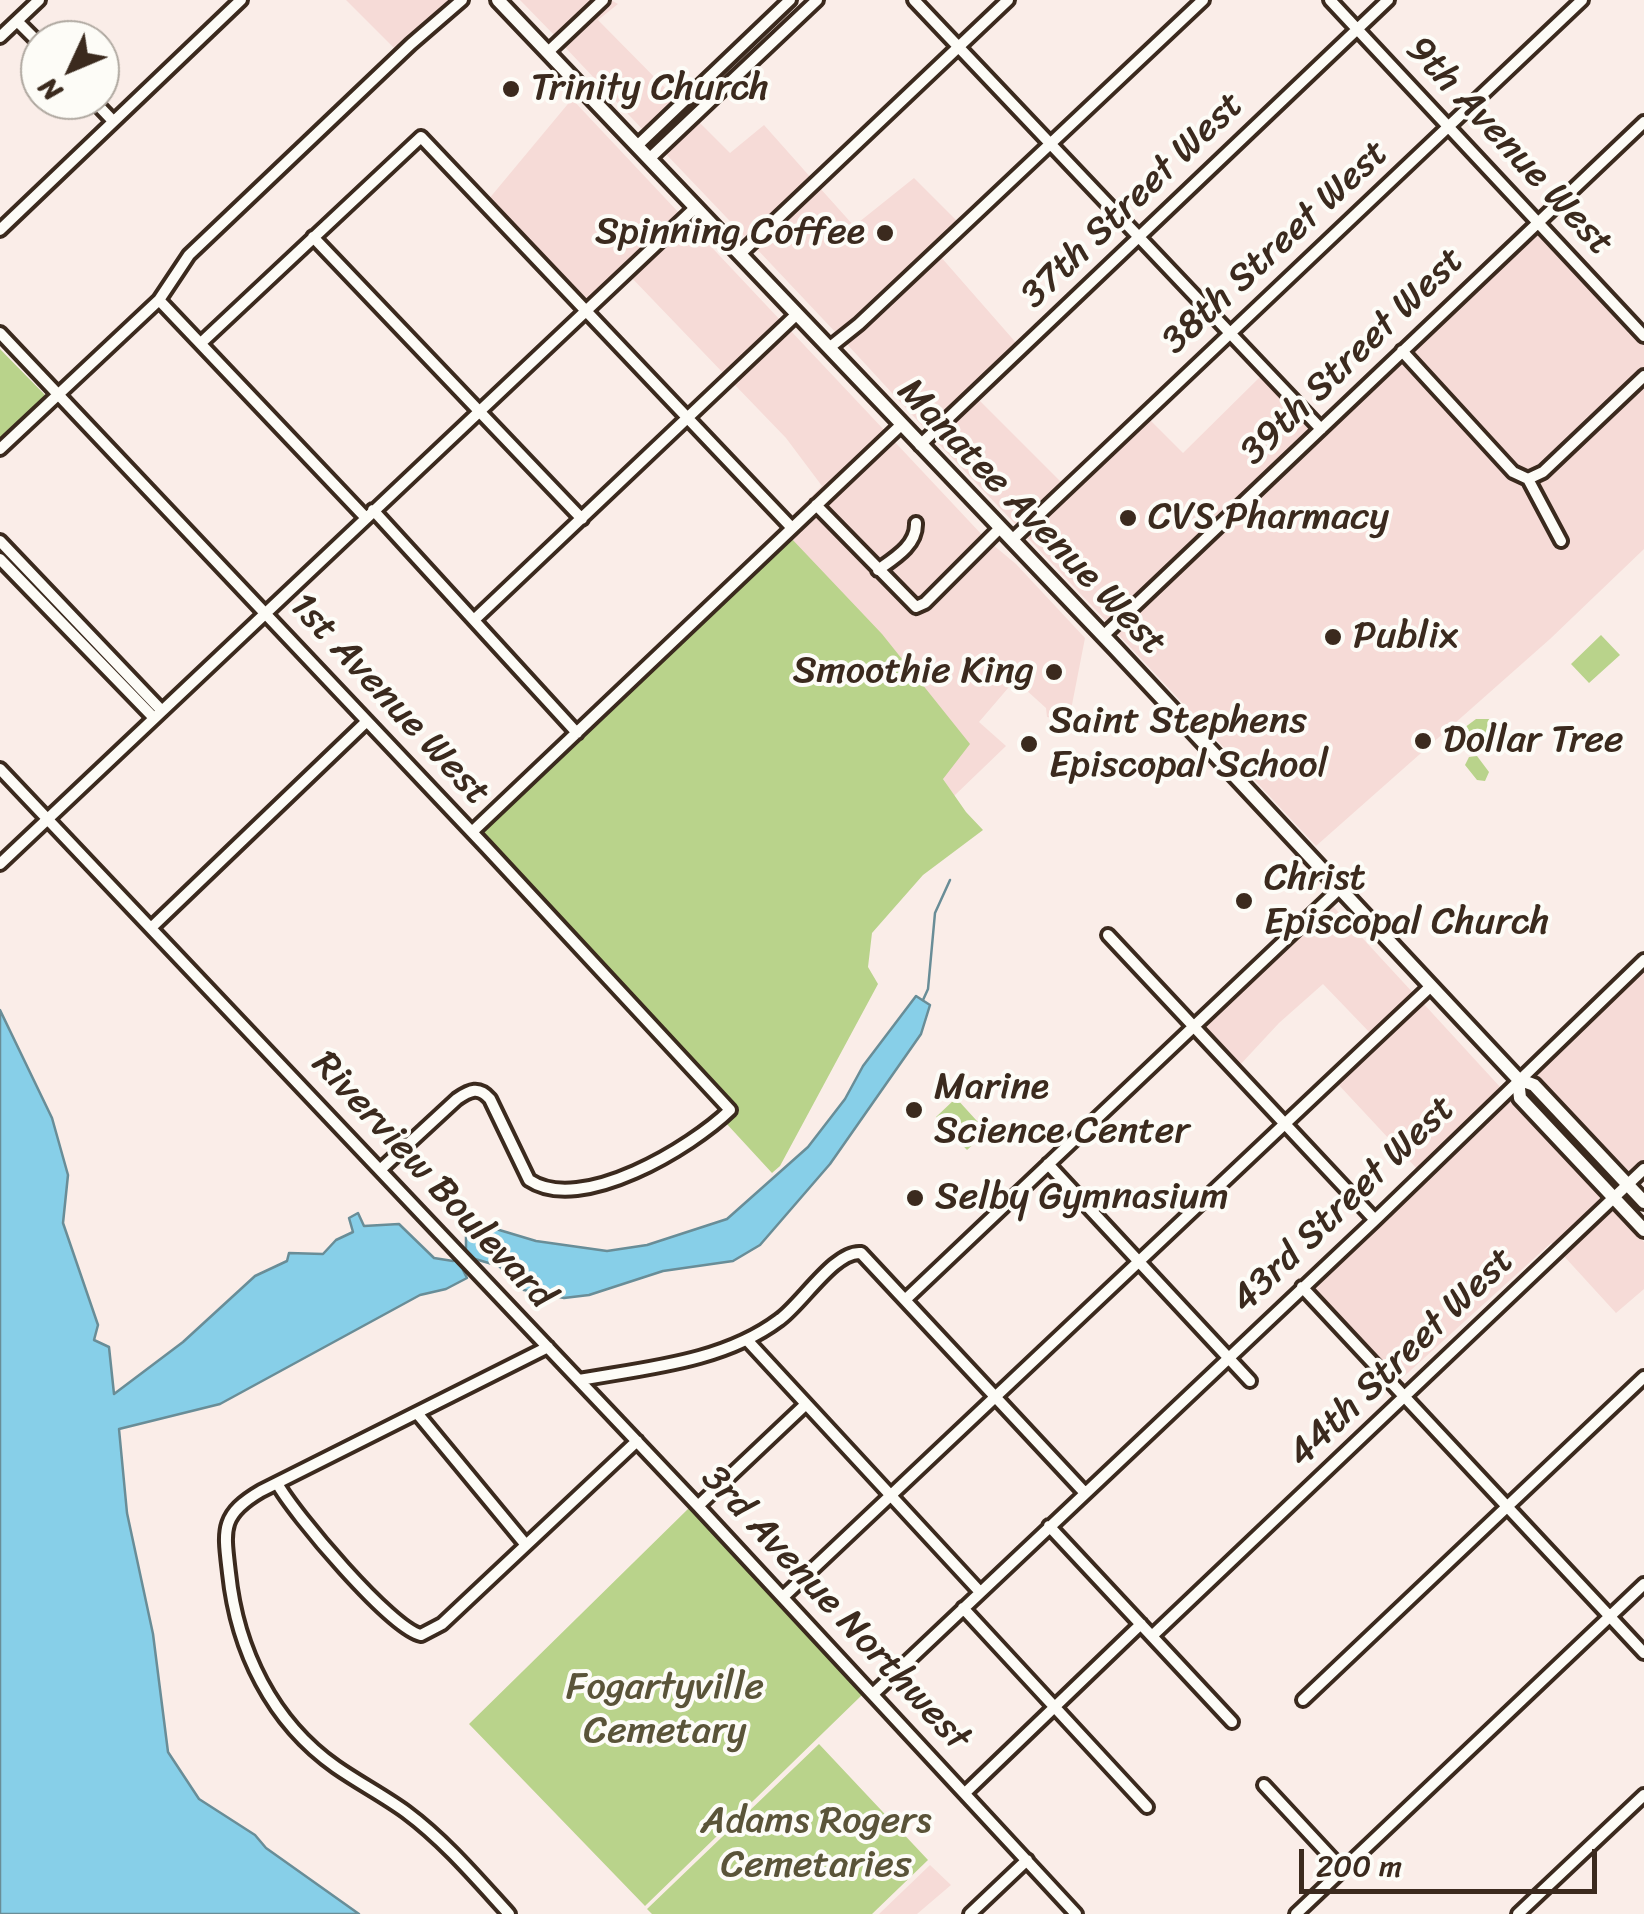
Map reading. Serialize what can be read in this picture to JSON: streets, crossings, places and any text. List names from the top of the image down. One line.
{"streets":{"main road":["Manatee Avenue West"],"street":["9th Avenue West","37th Street West","38th Street West","39th Street West","1st Avenue West","Riverview Boulevard","43rd Street West","44th Street West","3rd Avenue Northwest"]},"crossings":[["9th Avenue West","37th Street West"],["9th Avenue West","38th Street West"],["9th Avenue West","39th Street West"],["37th Street West","Manatee Avenue West"],["38th Street West","Manatee Avenue West"],["39th Street West","Manatee Avenue West"],["Manatee Avenue West","43rd Street West"],["Manatee Avenue West","44th Street West"],["1st Avenue West","Riverview Boulevard"],["Riverview Boulevard","3rd Avenue Northwest"],["43rd Street West","3rd Avenue Northwest"]],"parks":["Fogartyville Cemetary","Adams Rogers Cemetaries"],"places":["Trinity Church","Spinning Coffee","CVS Pharmacy","Publix","Smoothie King","Dollar Tree","Saint Stephens Episcopal School","Christ Episcopal Church","Marine Science Center","Selby Gymnasium"],"scale_bar":"200 m","north":"bottom left"}
